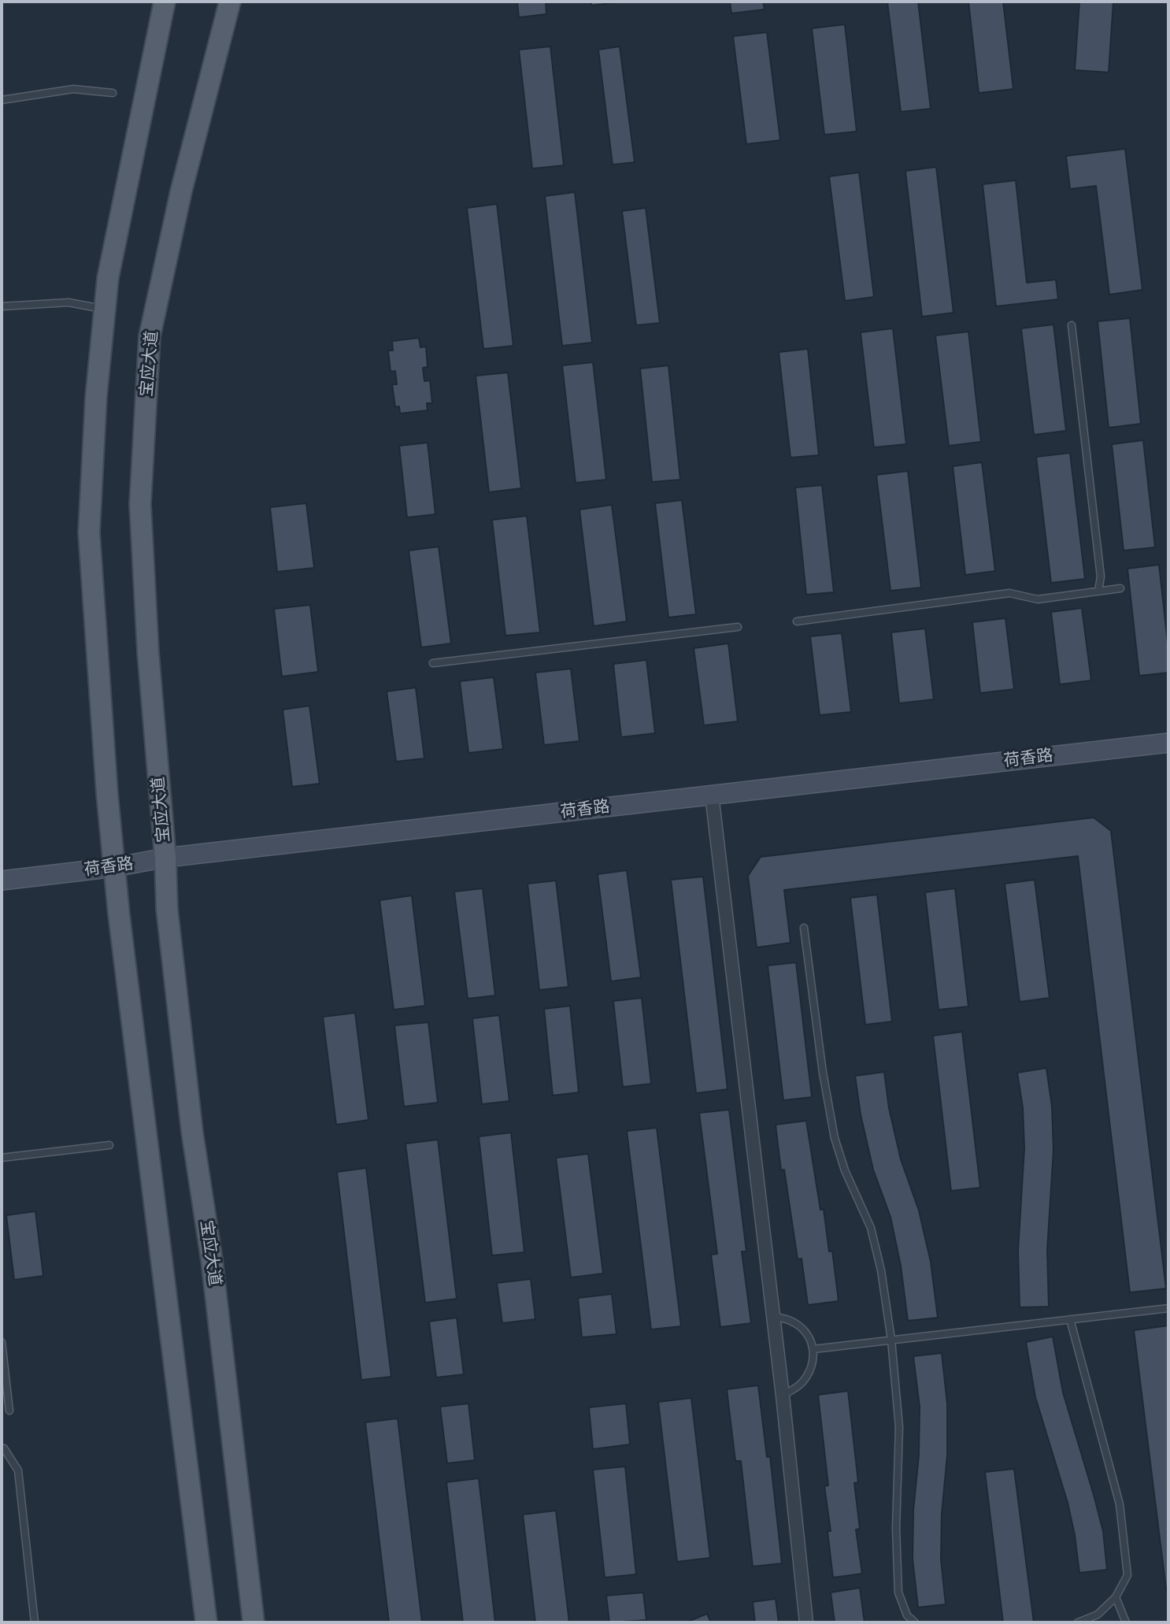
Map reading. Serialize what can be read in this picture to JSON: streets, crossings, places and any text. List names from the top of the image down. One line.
{"streets":{"main road":["宝应大道"],"street":["荷香路"]},"crossings":[["宝应大道","荷香路"]]}
